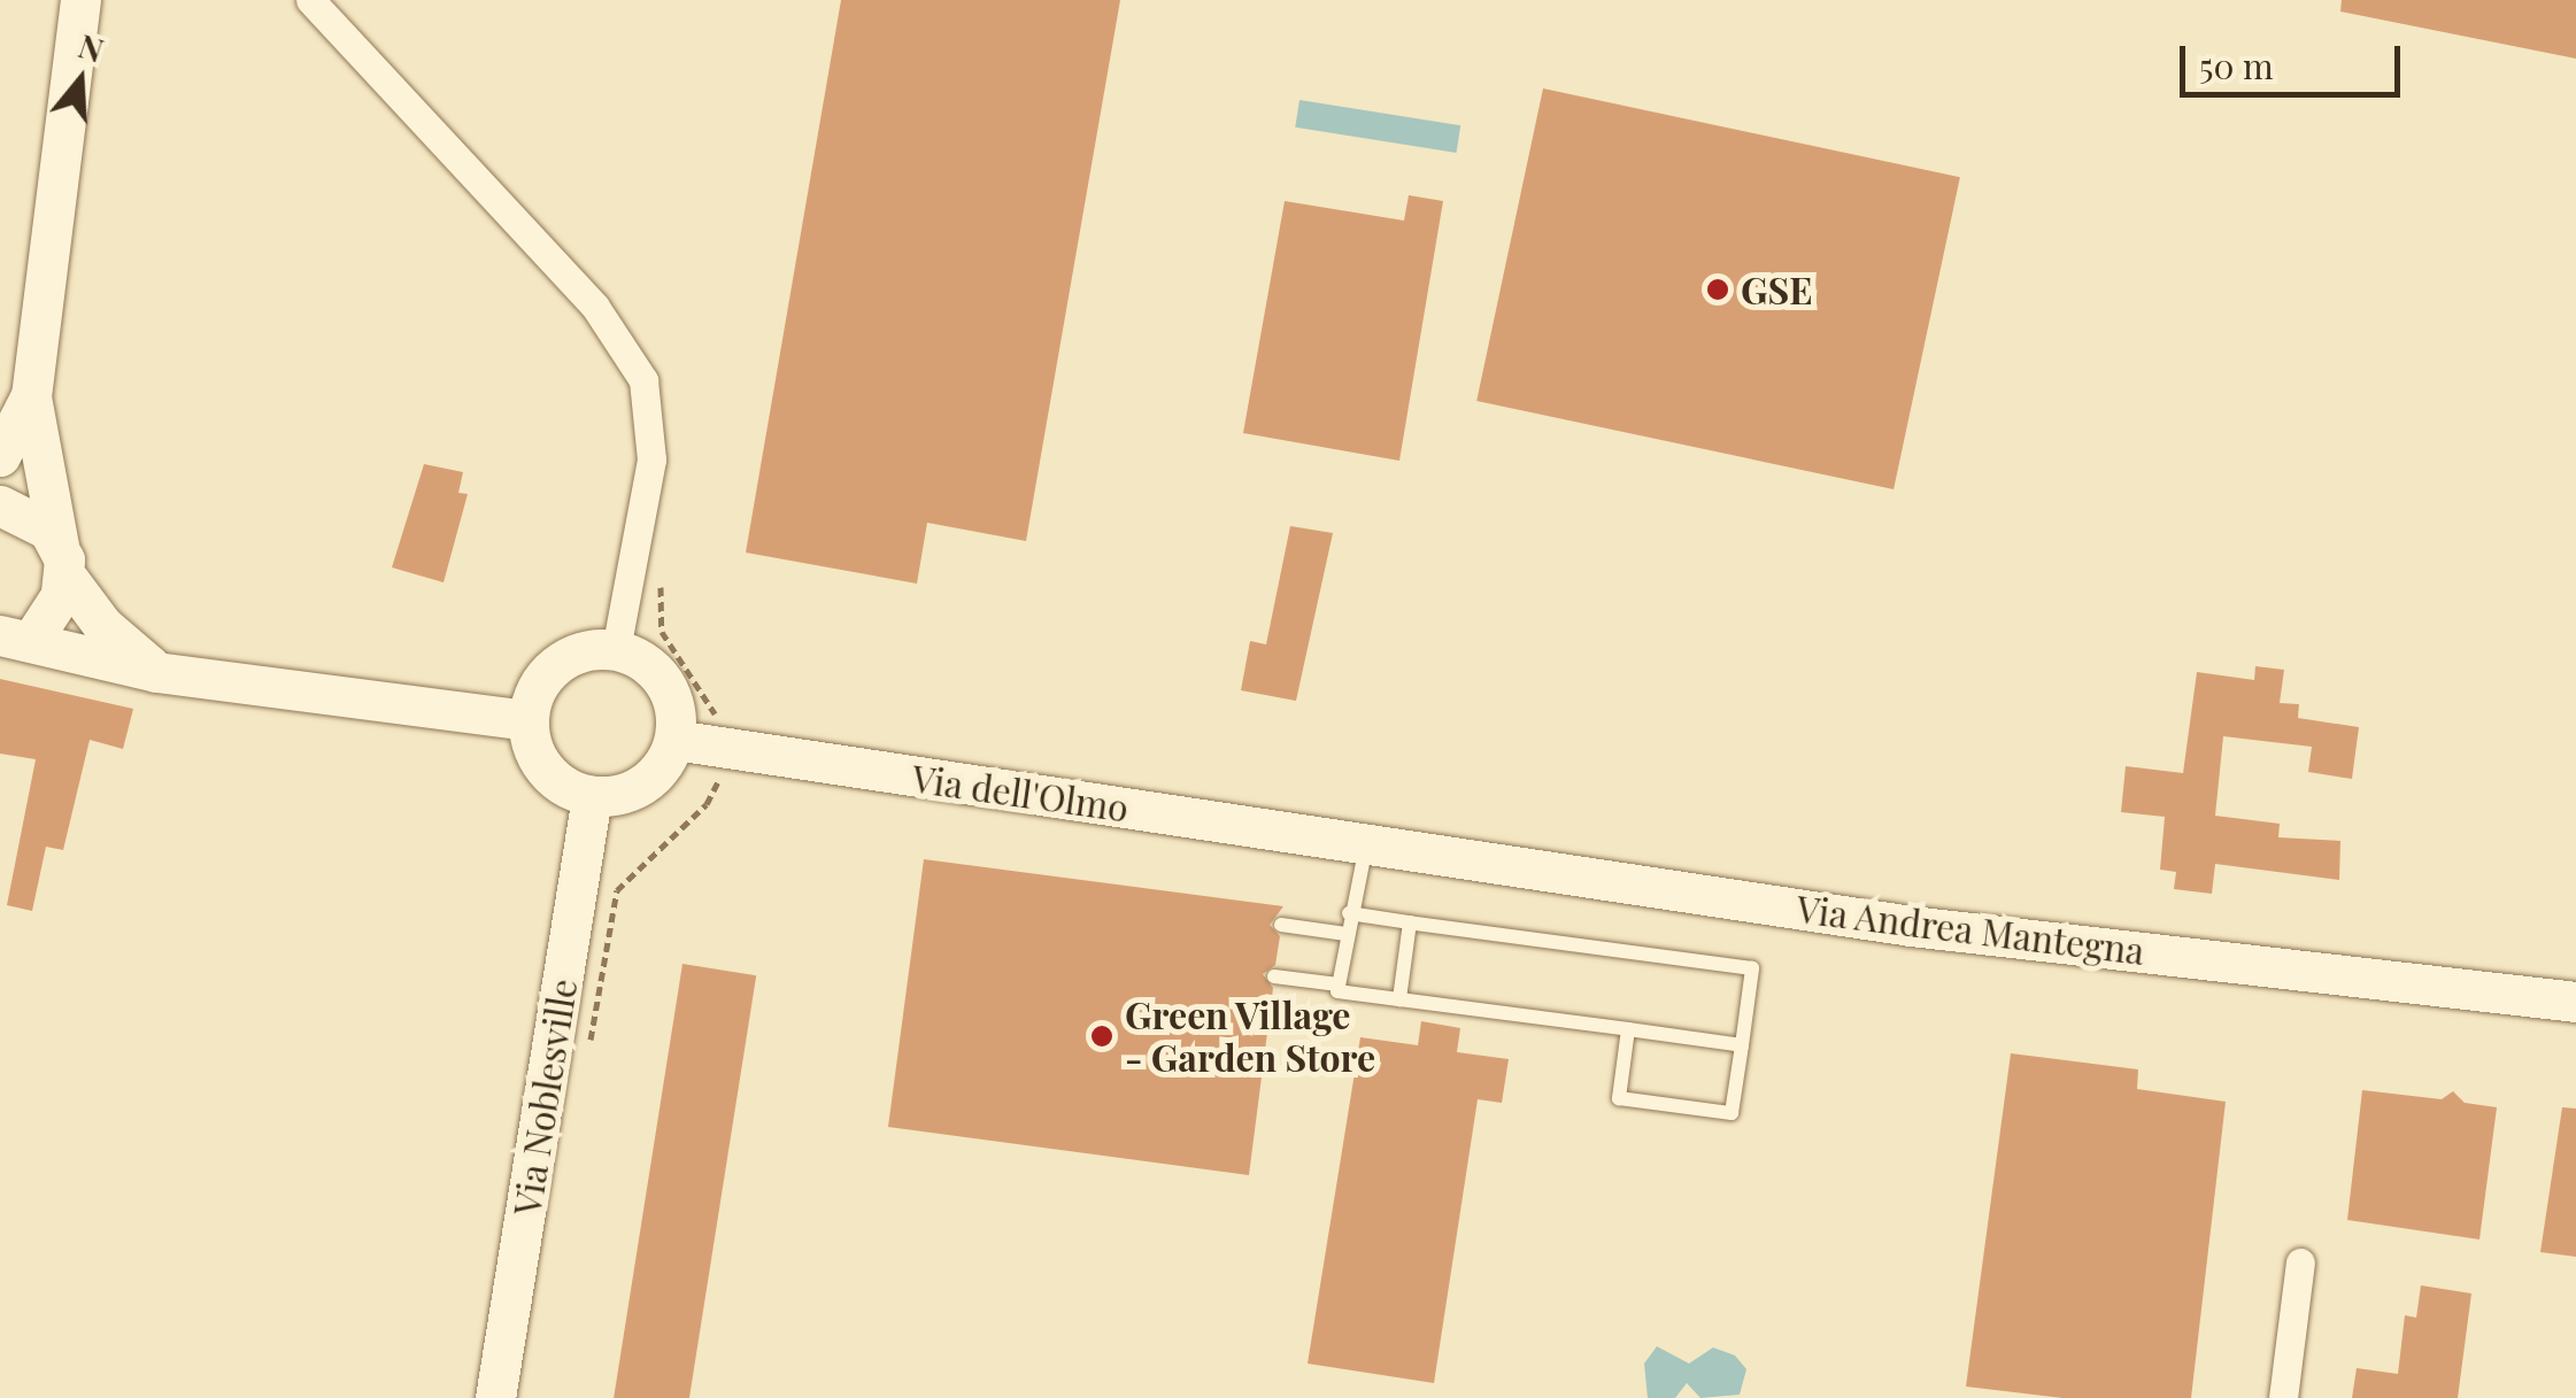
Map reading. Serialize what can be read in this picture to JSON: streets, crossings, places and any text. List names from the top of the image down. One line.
{"streets":{"main road":["Via dell'Olmo","Via Andrea Mantegna","Via Noblesville"]},"crossings":[["Via dell'Olmo","Via Andrea Mantegna"],["Via dell'Olmo","Via Noblesville"]],"places":["GSE","Green Village - Garden Store"],"scale_bar":"50 m","north":"top"}
